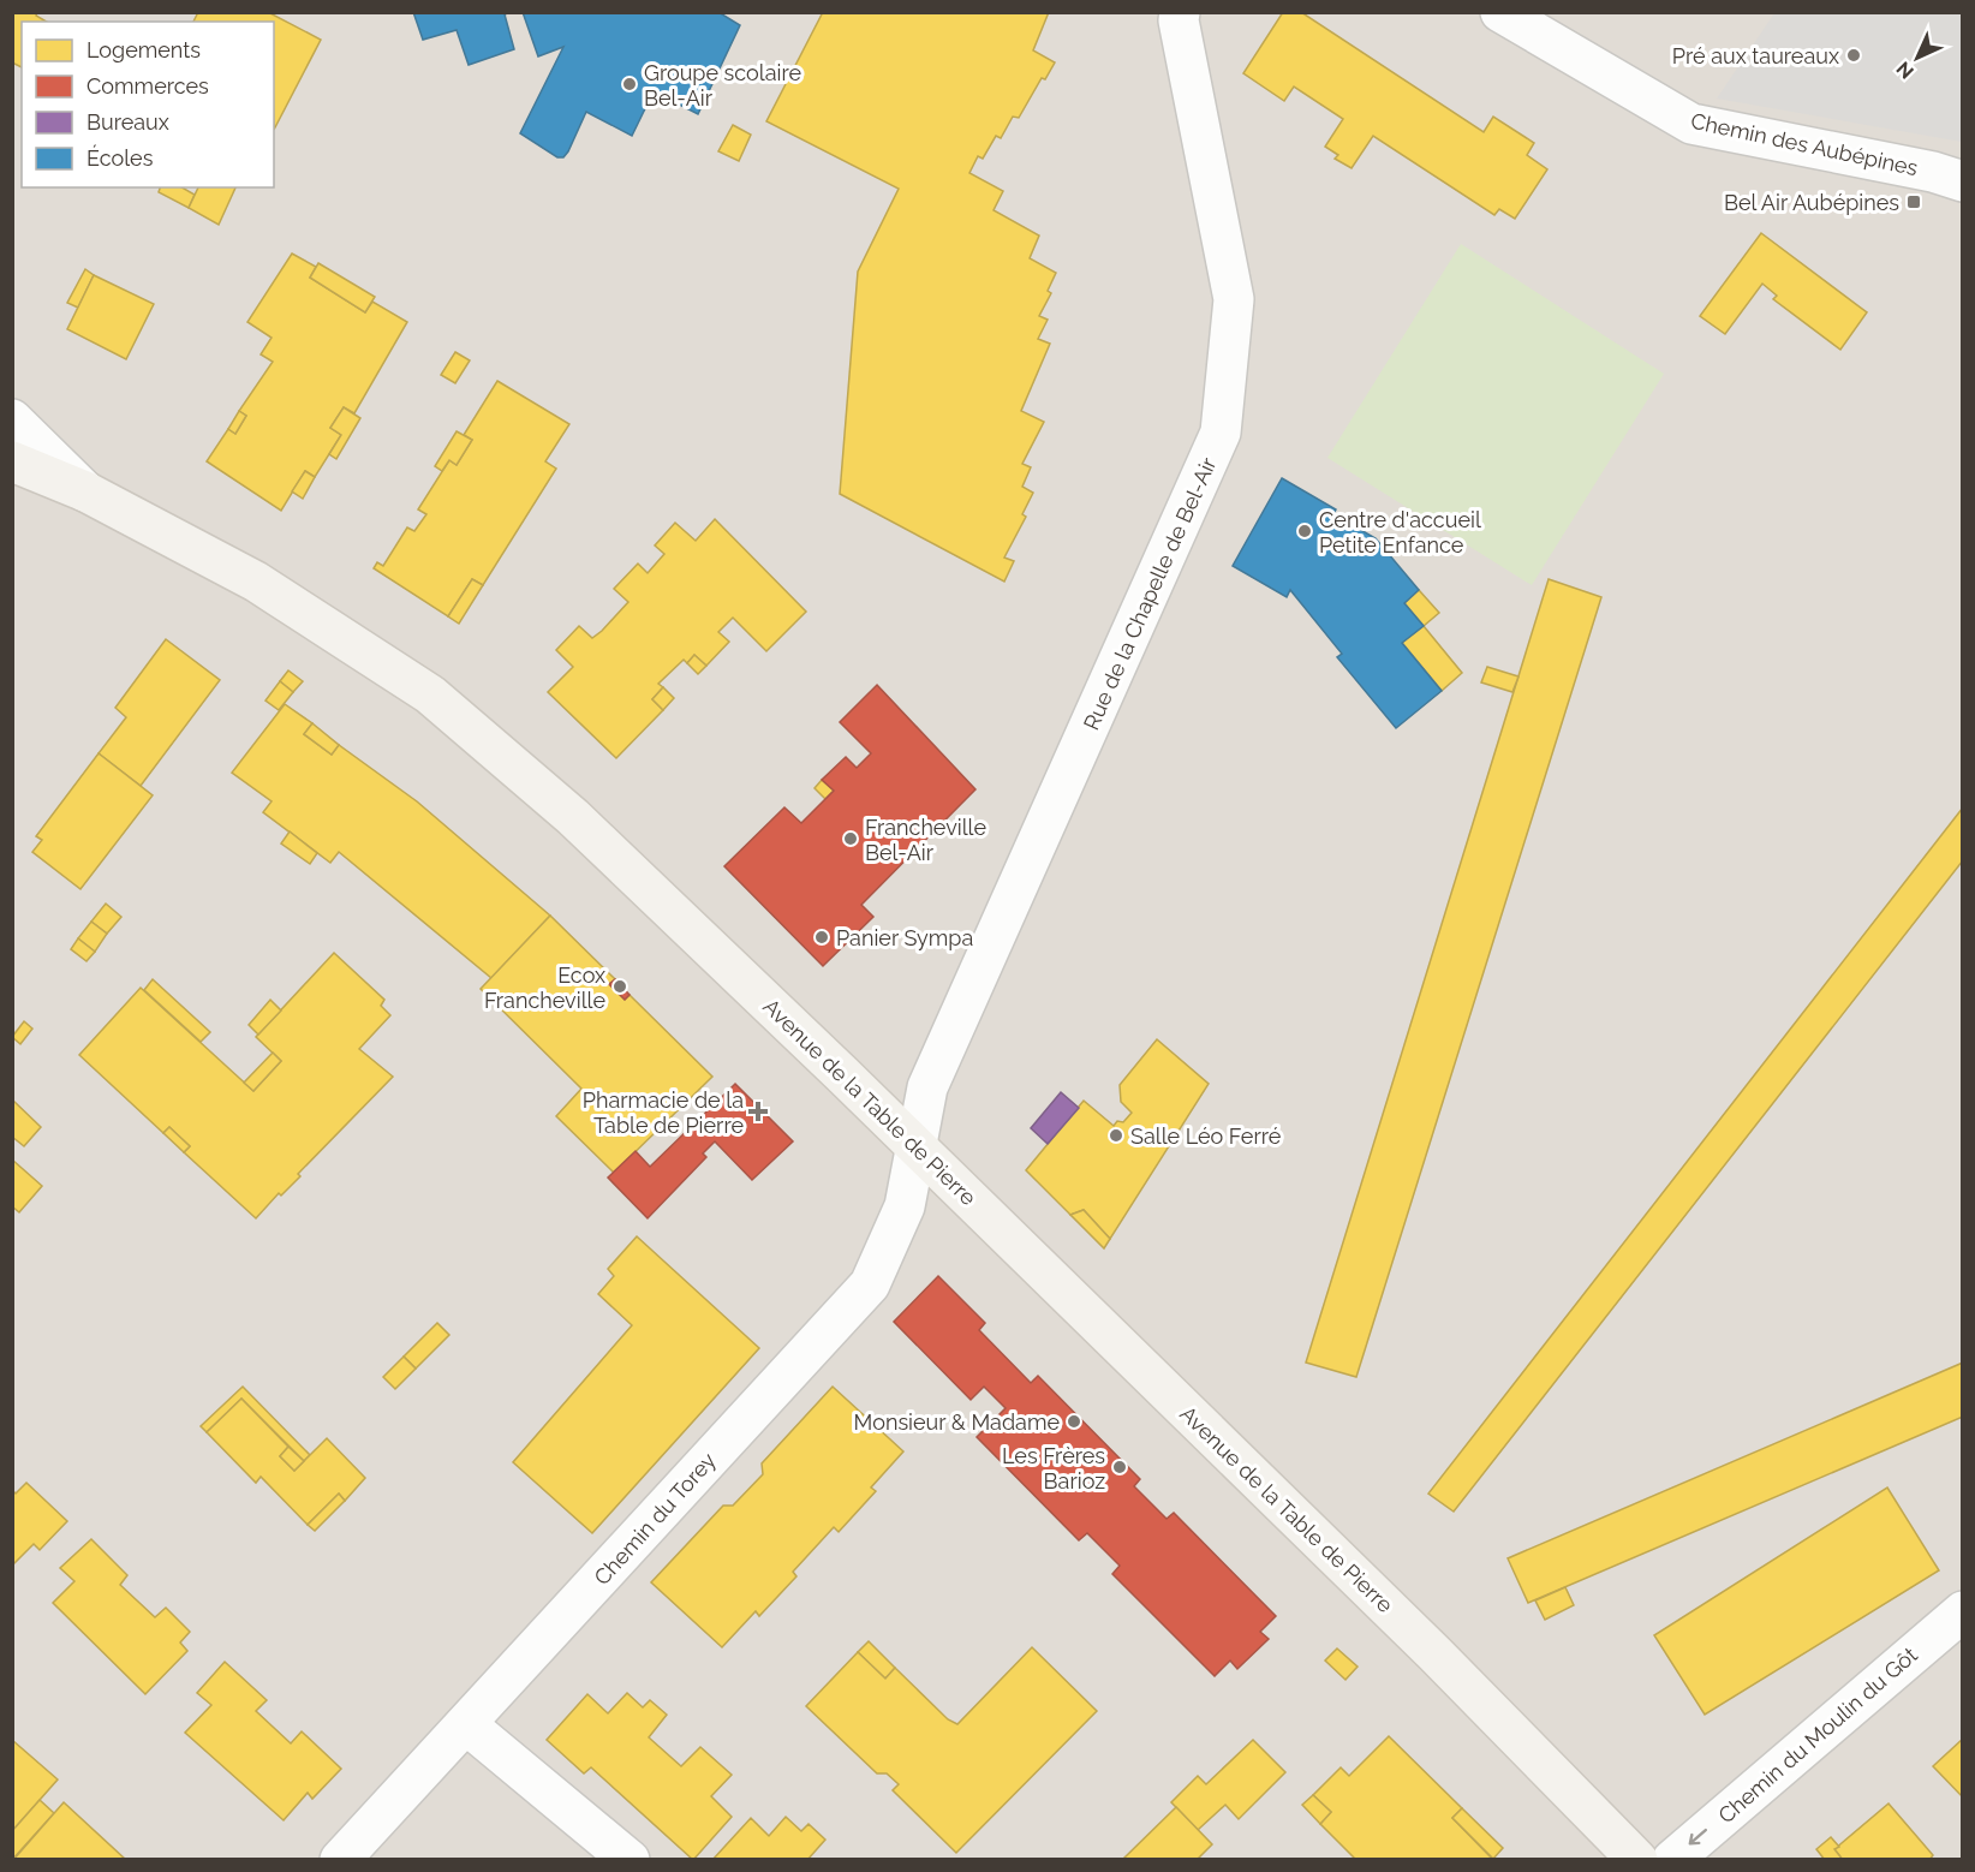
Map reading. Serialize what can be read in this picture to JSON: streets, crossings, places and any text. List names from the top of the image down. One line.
{"streets":{"main road":["Avenue de la Table de Pierre"],"street":["Chemin des Aubépines","Rue de la Chapelle de Bel-Air","Chemin du Torey","Chemin du Moulin du Gôt"]},"crossings":[["Rue de la Chapelle de Bel-Air","Avenue de la Table de Pierre"],["Rue de la Chapelle de Bel-Air","Chemin du Torey"],["Avenue de la Table de Pierre","Chemin du Torey"]],"one_way":["Chemin du Moulin du Gôt"],"places":{"other":["Pré aux taureaux","Groupe scolaire Bel-Air","Centre d'accueil Petite Enfance","Francheville Bel-Air","Panier Sympa","Ecox Francheville","Salle Léo Ferré","Monsieur & Madame","Les Frères Barioz"],"transit":["Bel Air Aubépines"],"health":["Pharmacie de la Table de Pierre"]},"legend":["Logements","Commerces","Bureaux","Écoles"],"north":"bottom left"}
